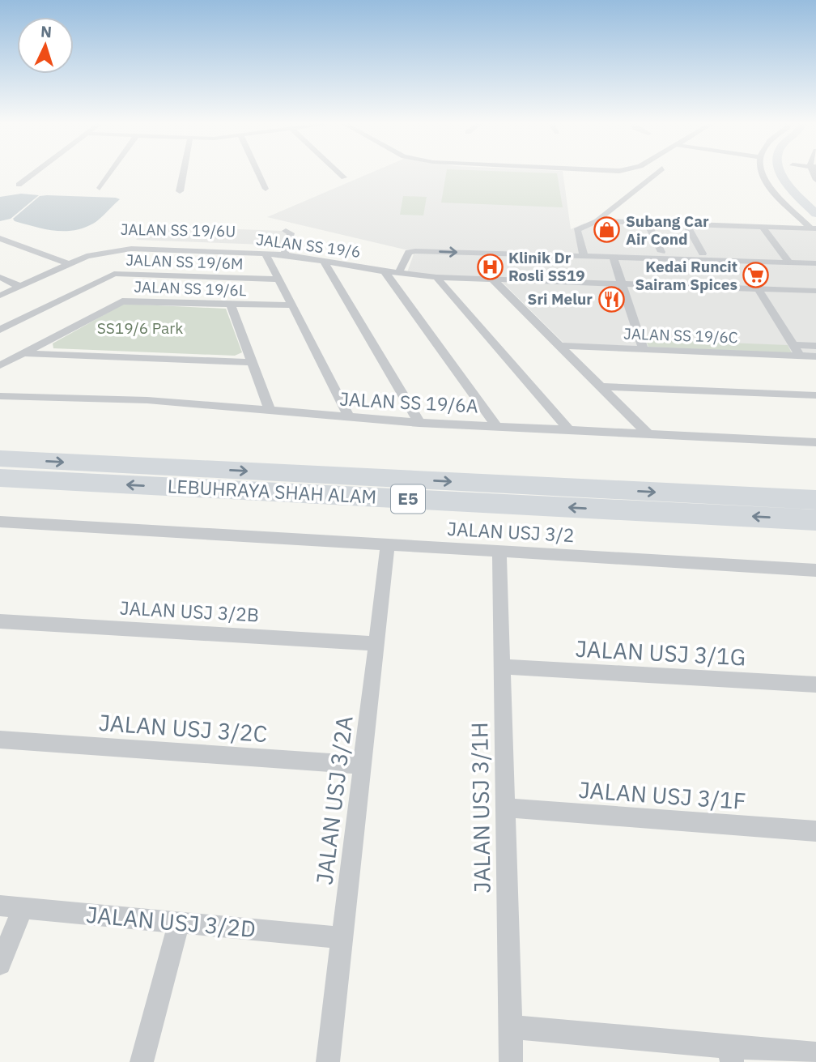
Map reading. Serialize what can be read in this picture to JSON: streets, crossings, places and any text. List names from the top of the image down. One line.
{"streets":{"highway":["LEBUHRAYA SHAH ALAM","E5"],"street":["JALAN SS 19/6U","JALAN SS 19/6","JALAN SS 19/6M","JALAN SS 19/6L","JALAN SS 19/6C","JALAN SS 19/6A","JALAN USJ 3/2","JALAN USJ 3/2B","JALAN USJ 3/1G","JALAN USJ 3/2C","JALAN USJ 3/1F","JALAN USJ 3/2A","JALAN USJ 3/1H","JALAN USJ 3/2D"]},"crossings":[["JALAN SS 19/6U","JALAN SS 19/6"],["JALAN USJ 3/2","JALAN USJ 3/2A"],["JALAN USJ 3/2","JALAN USJ 3/1H"],["JALAN USJ 3/2B","JALAN USJ 3/2A"],["JALAN USJ 3/1G","JALAN USJ 3/1H"],["JALAN USJ 3/2C","JALAN USJ 3/2A"],["JALAN USJ 3/1F","JALAN USJ 3/1H"],["JALAN USJ 3/2A","JALAN USJ 3/2D"]],"parks":["SS19/6 Park"],"places":{"shop":["Subang Car Air Cond"],"hospital":["Klinik Dr Rosli SS19"],"supermarket":["Kedai Runcit Sairam Spices"],"restaurant":["Sri Melur"]},"north":"top"}
